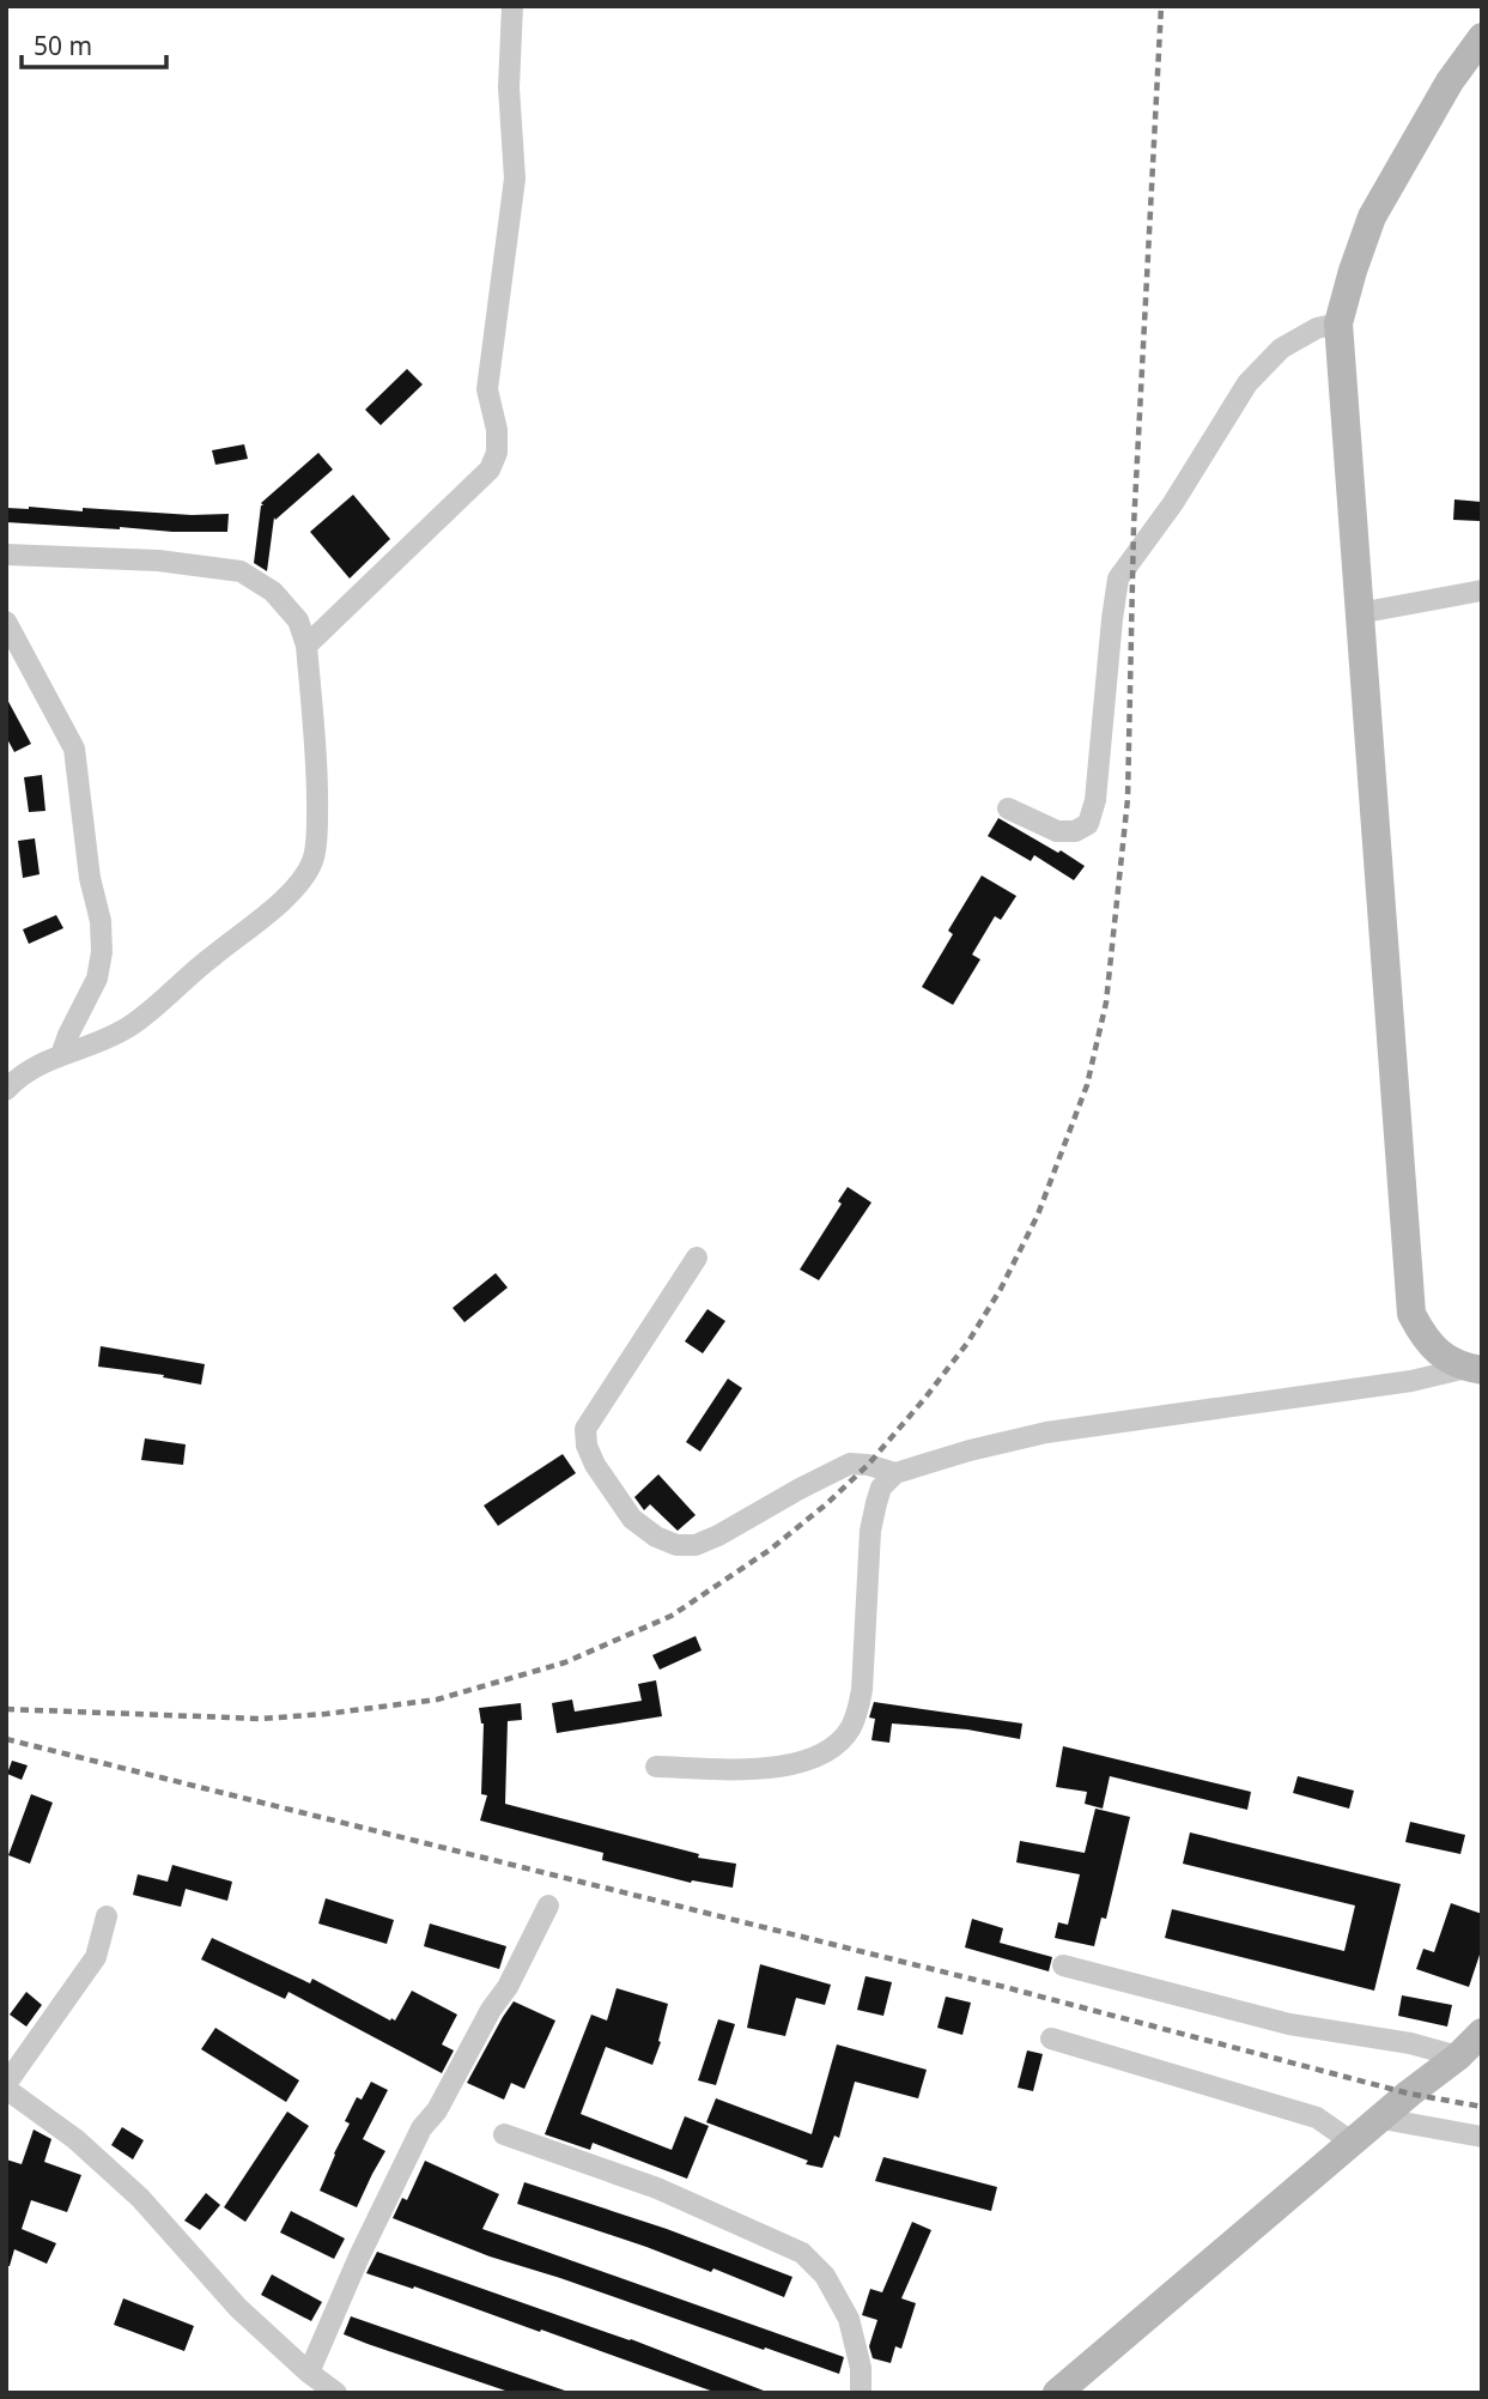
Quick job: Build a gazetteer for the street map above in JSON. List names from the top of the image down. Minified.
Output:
{"scale_bar":"50 m"}
